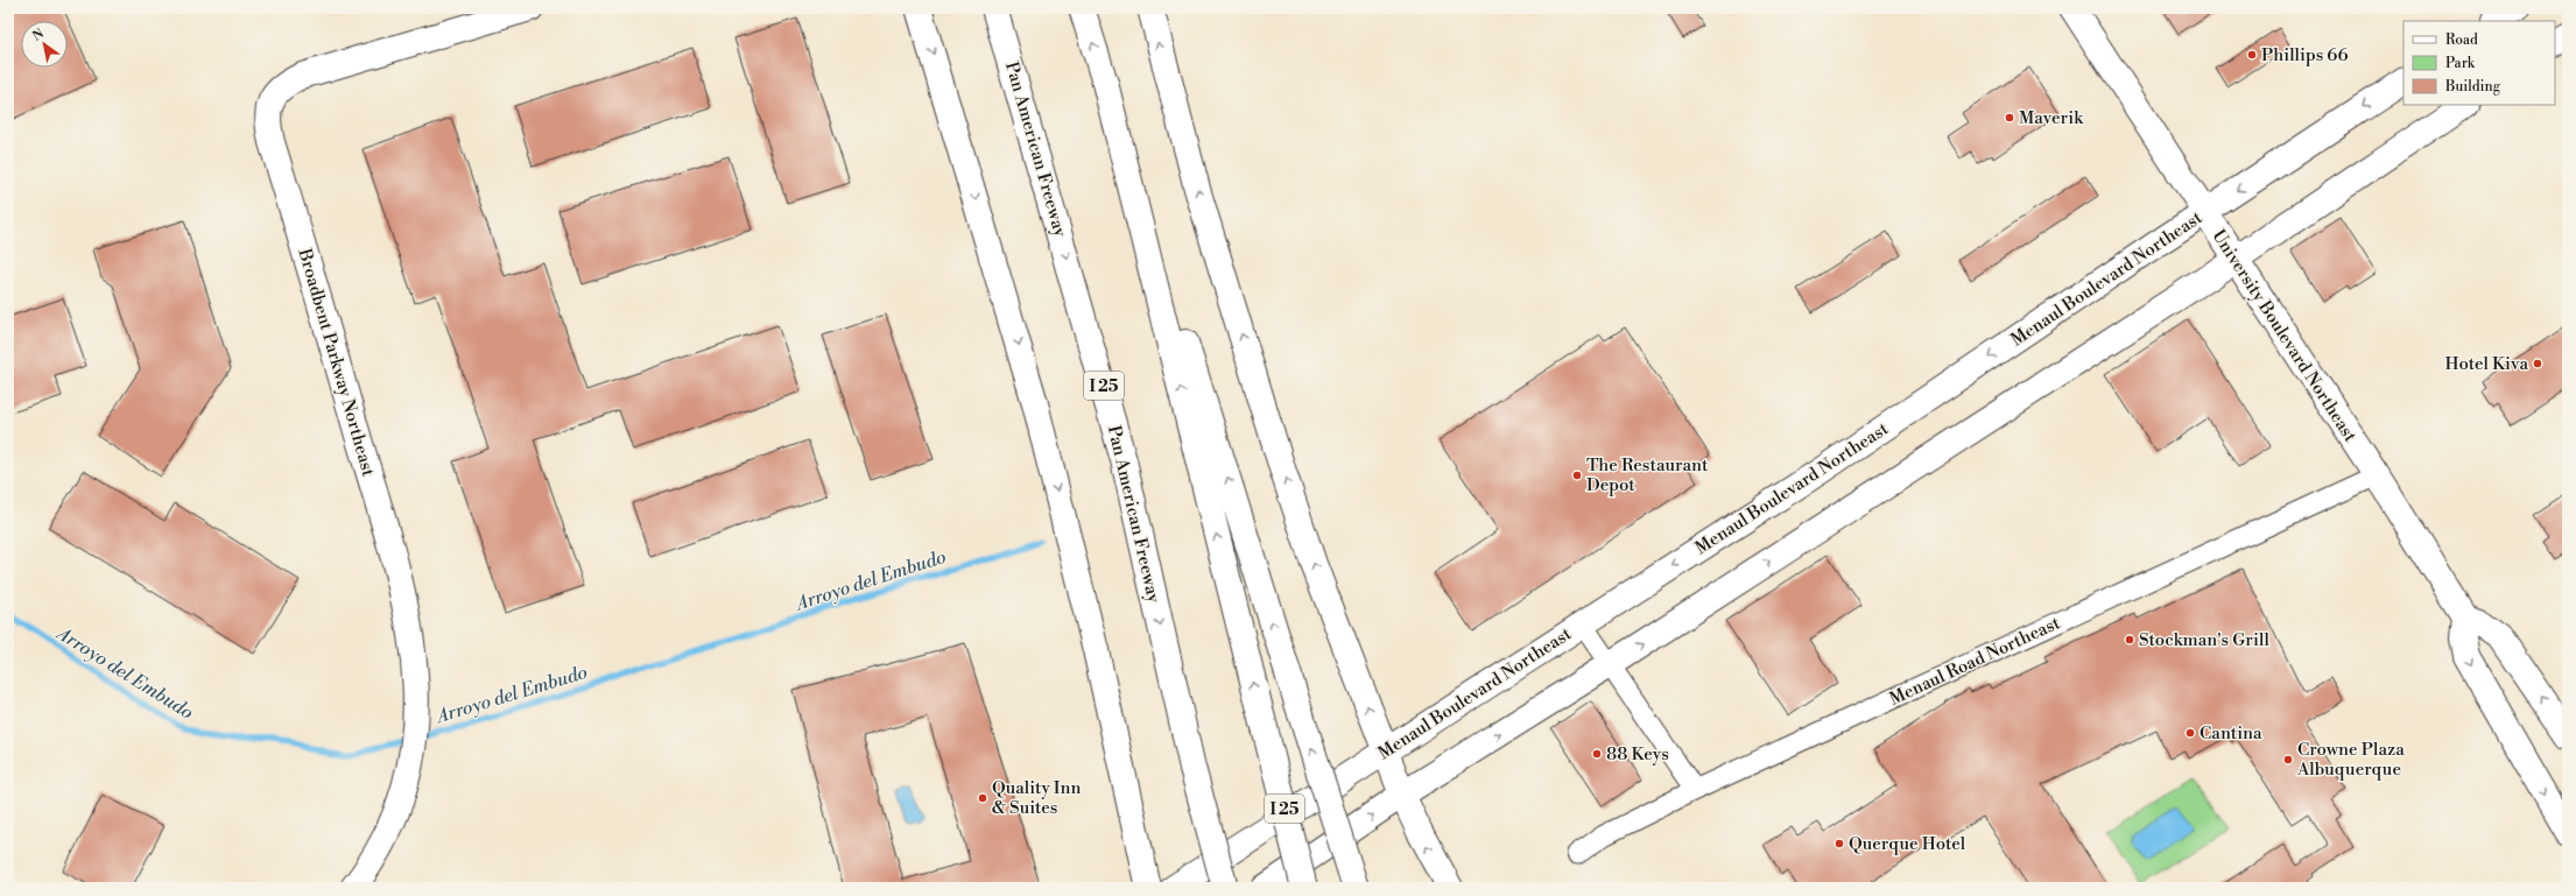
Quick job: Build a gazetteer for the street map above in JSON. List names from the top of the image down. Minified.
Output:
{"streets":{"main road":["Pan American Freeway","Menaul Boulevard Northeast","University Boulevard Northeast","Broadbent Parkway Northeast","I 25"],"street":["Menaul Road Northeast"]},"crossings":[["Menaul Boulevard Northeast","University Boulevard Northeast"],["University Boulevard Northeast","Menaul Road Northeast"]],"water":["Arroyo del Embudo"],"places":["Phillips 66","Maverik","Hotel Kiva","The Restaurant Depot","Stockman's Grill","Cantina","88 Keys","Crowne Plaza Albuquerque","Quality Inn & Suites","Querque Hotel"],"legend":["Road","Park","Building"],"north":"top left"}
